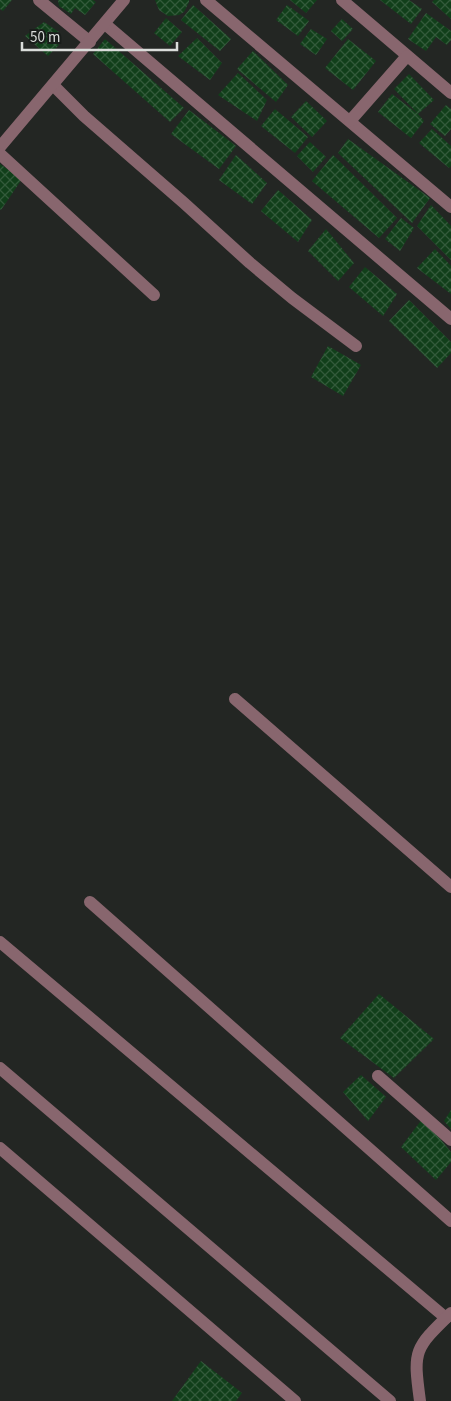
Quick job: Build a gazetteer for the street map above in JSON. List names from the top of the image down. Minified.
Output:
{"scale_bar":"50 m"}
